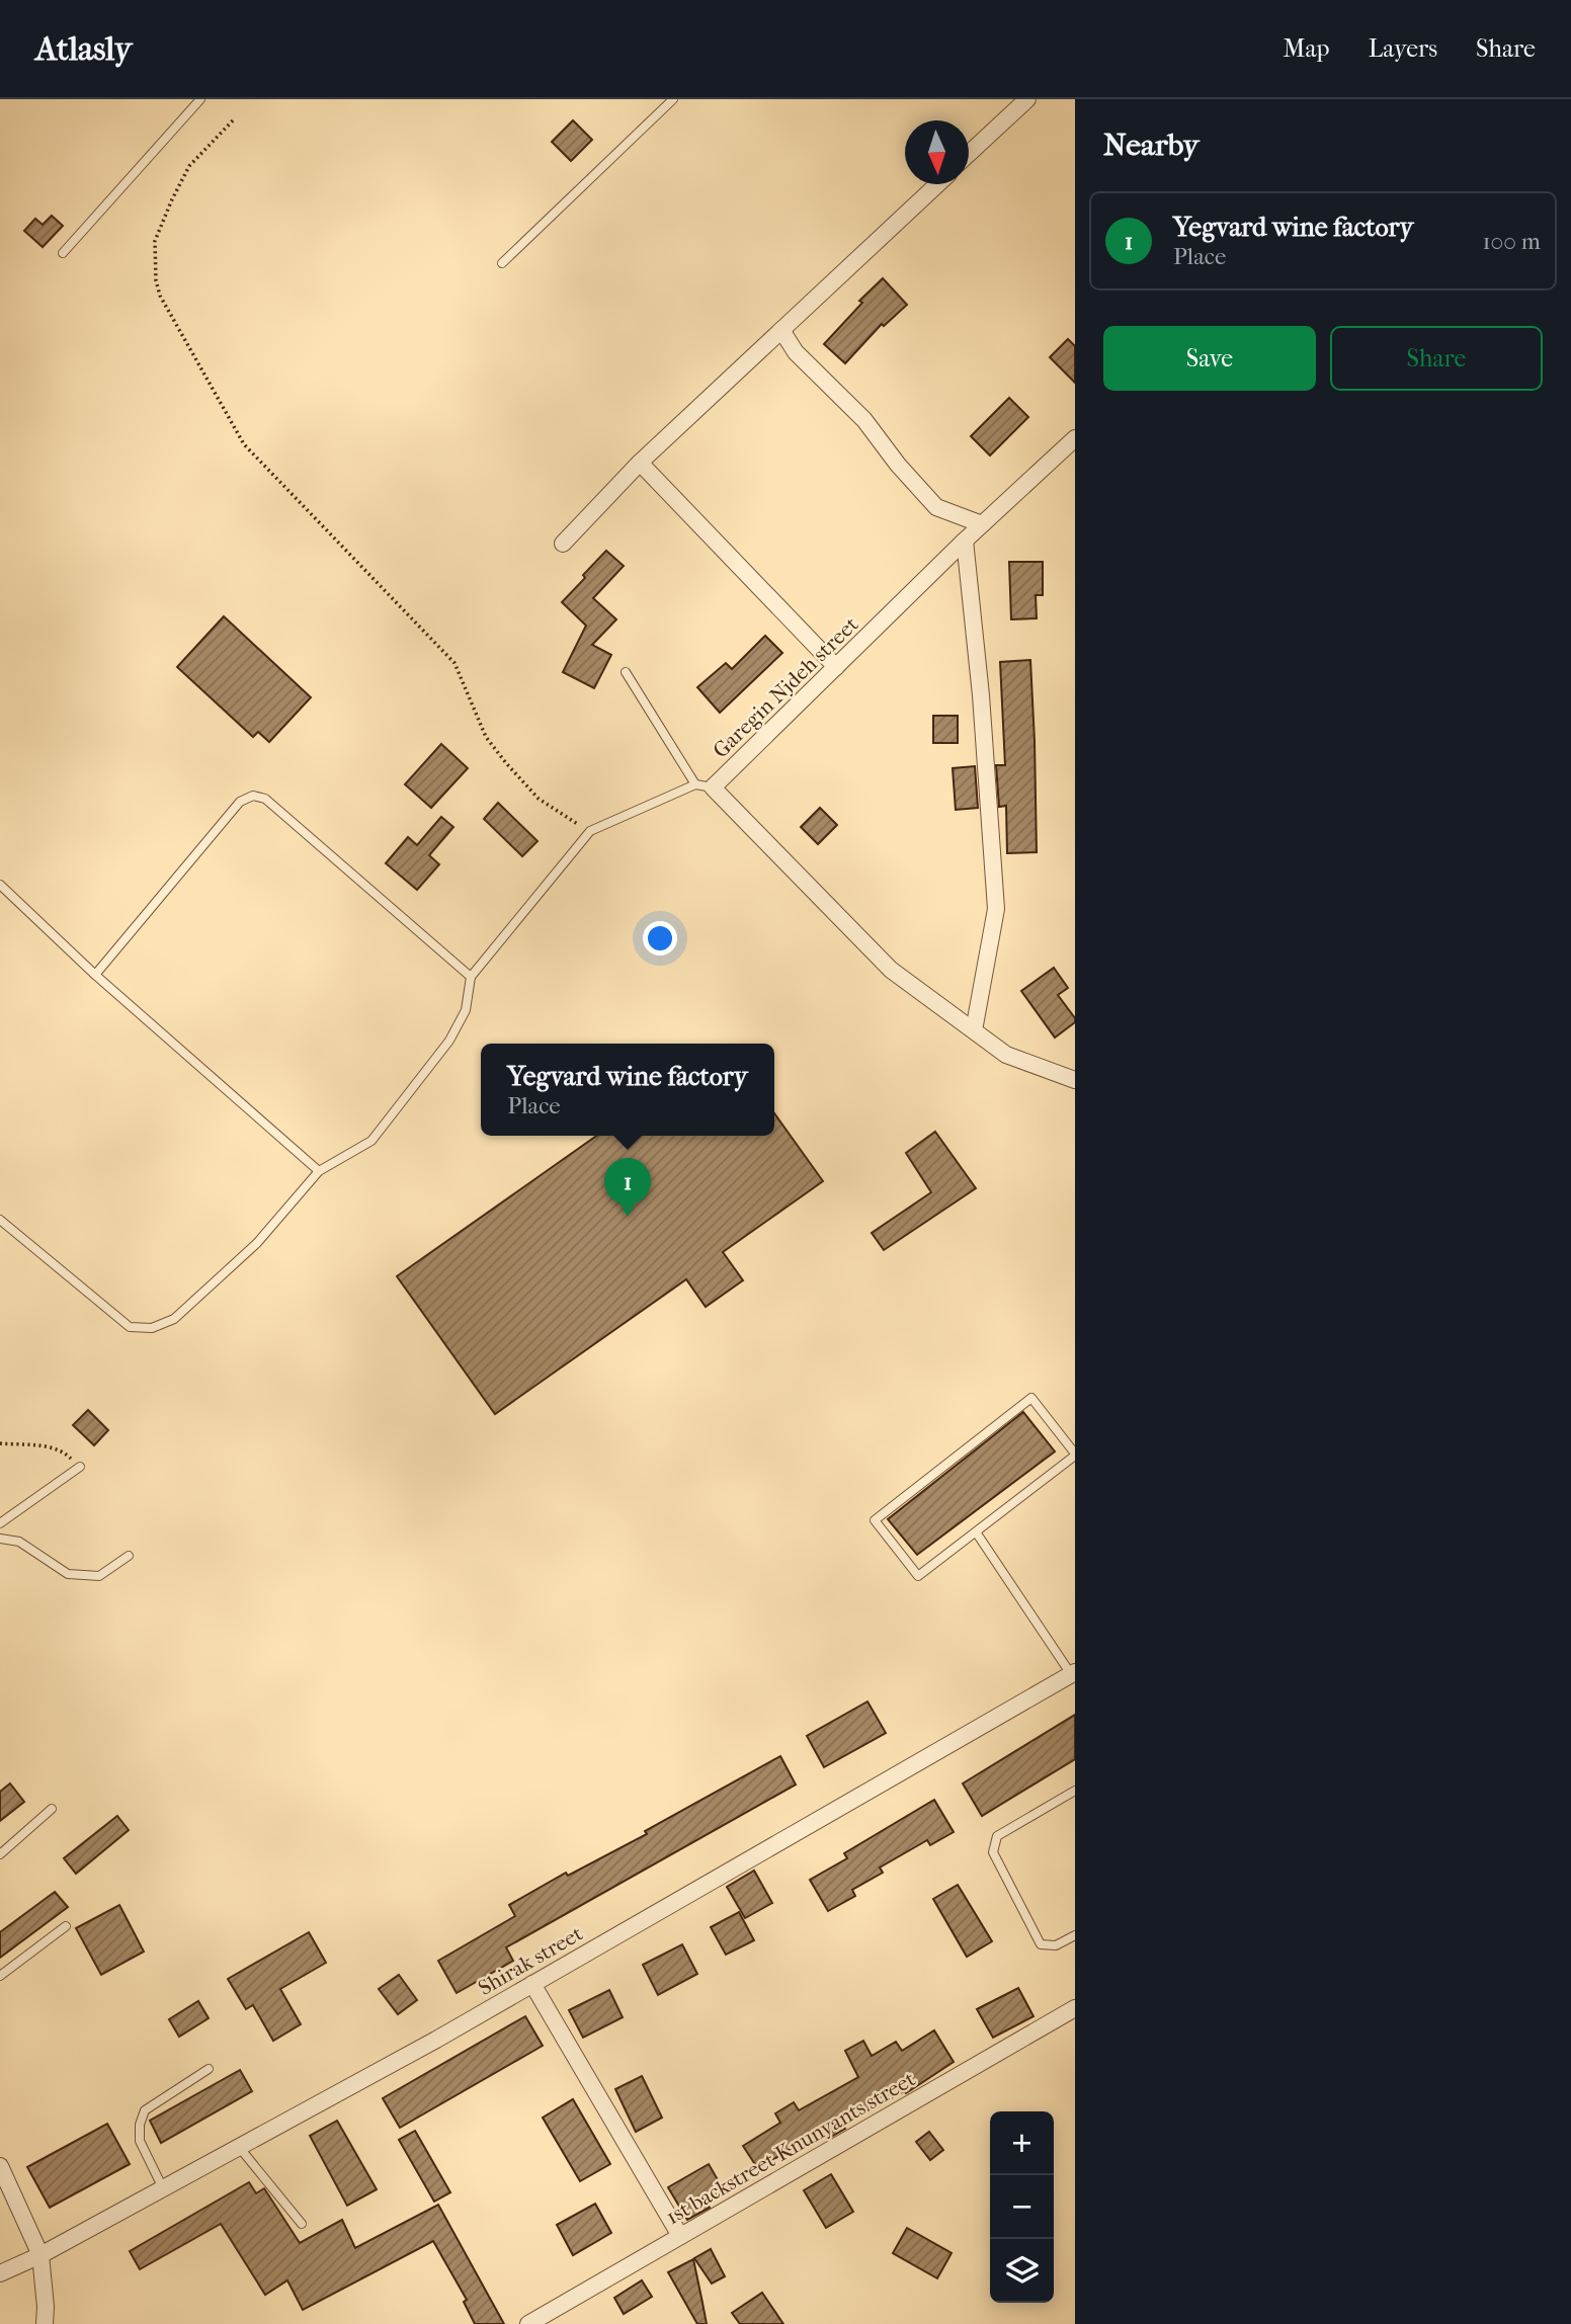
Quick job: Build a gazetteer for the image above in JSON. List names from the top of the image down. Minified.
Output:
{"streets":{"street":["Garegin Njdeh street","Shirak street","1st backstreet Knunyants street"]},"north":"bottom","page":{"header":"Atlasly","nav":["Map","Layers","Share"],"heading":"Nearby","list":[{"mark":"1","name":"Yegvard wine factory","note":"Place","value":"100 m"}],"buttons":["Save","Share"],"popup":["Yegvard wine factory","Place"],"pins":"1","map_buttons":["+","−"]}}
